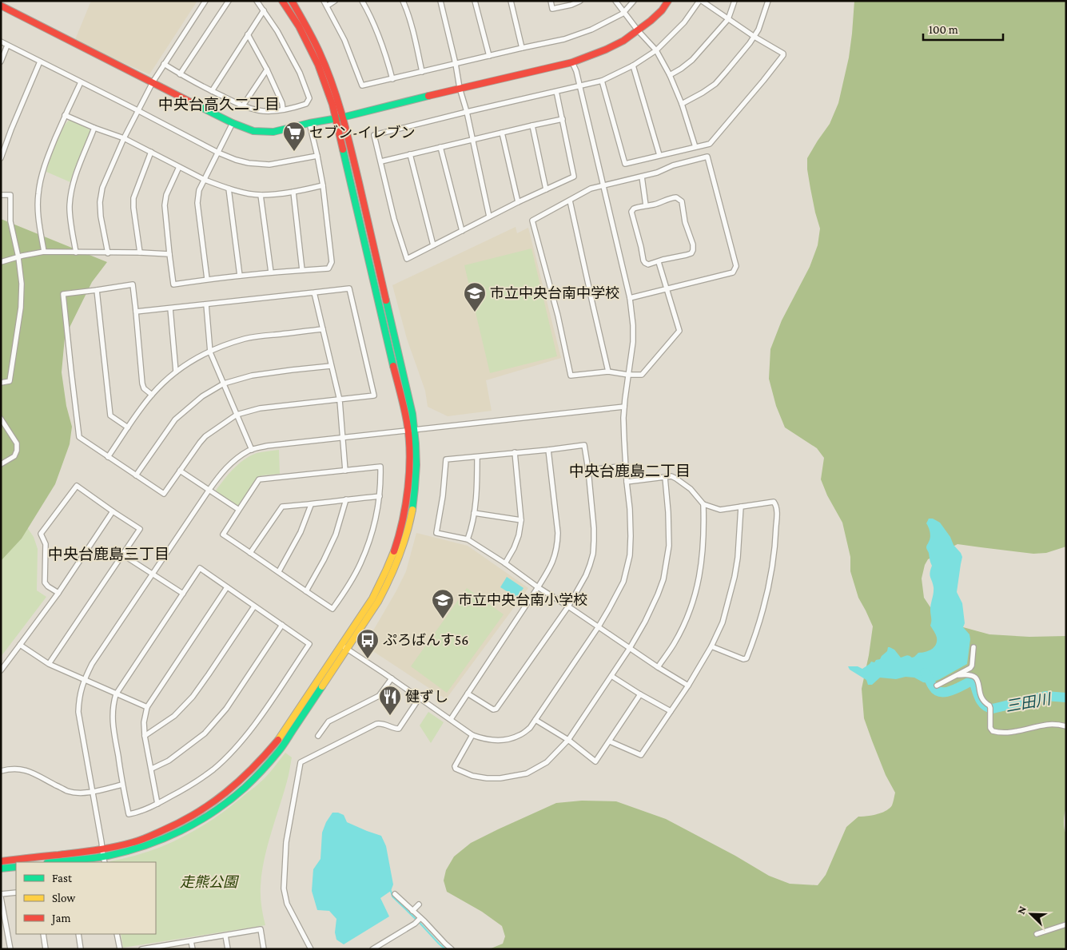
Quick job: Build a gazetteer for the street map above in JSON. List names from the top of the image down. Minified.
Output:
{"districts":["中央台高久二丁目","中央台鹿島二丁目","中央台鹿島三丁目"],"water":["三田川"],"parks":["走熊公園"],"places":{"supermarket":["セブン-イレブン"],"school or university":["市立中央台南中学校","市立中央台南小学校"],"bus stop":["ぷろばんす56"],"restaurant":["健ずし"]},"legend":["Fast","Slow","Jam"],"scale_bar":"100 m","north":"top left"}
